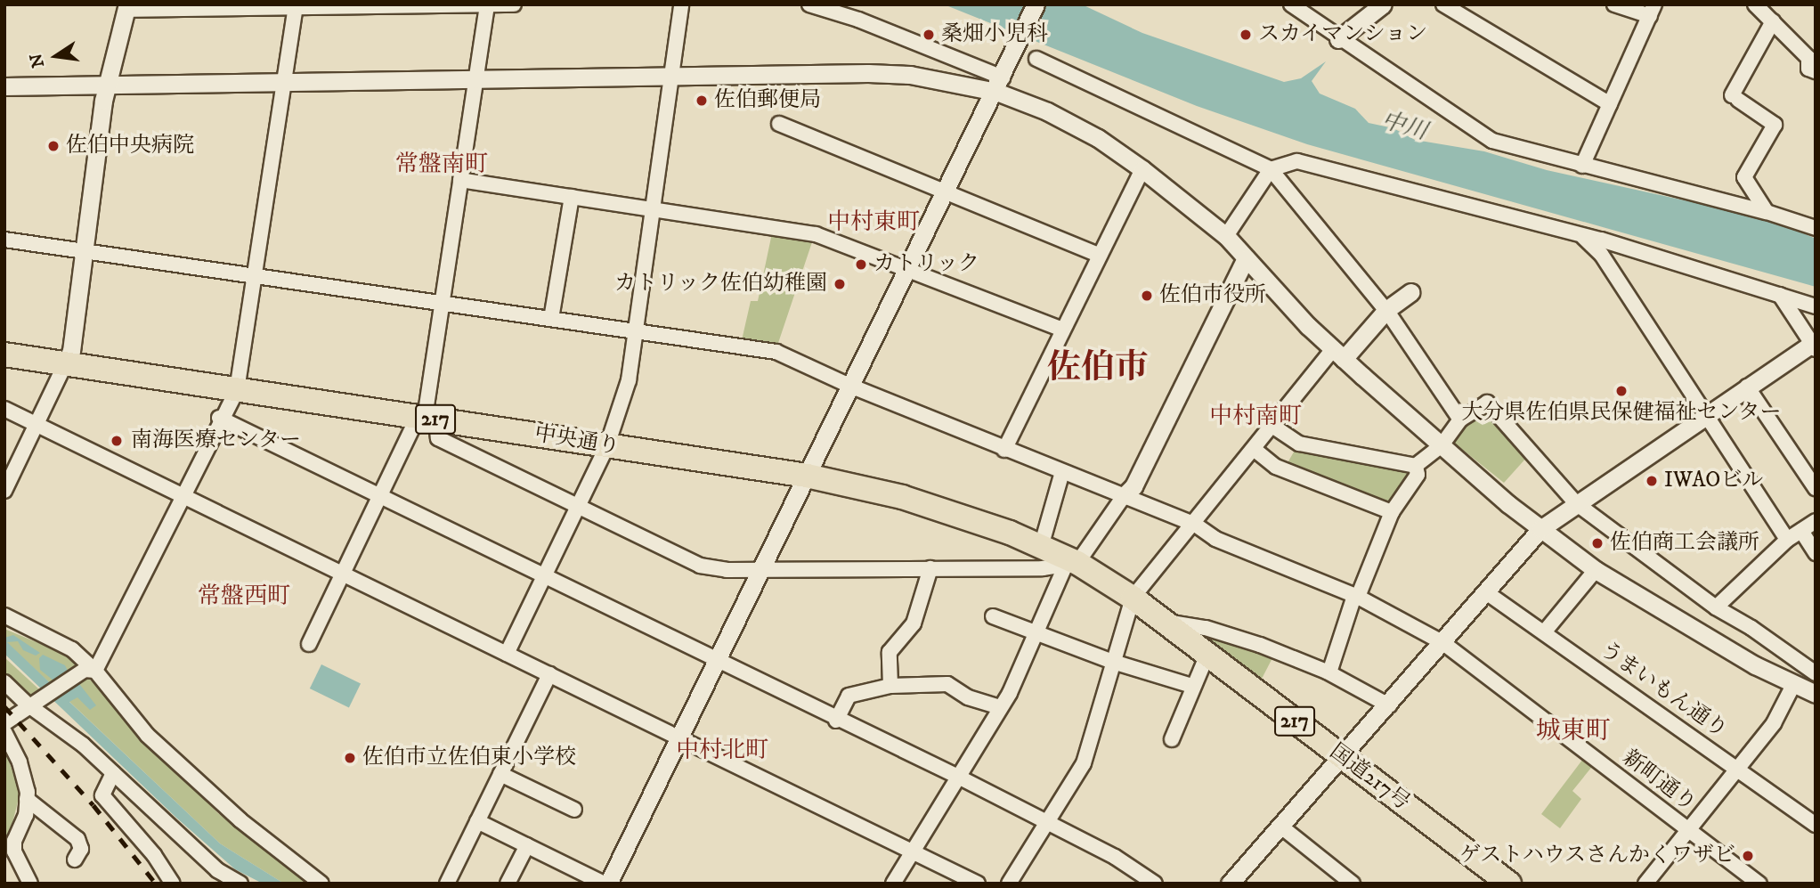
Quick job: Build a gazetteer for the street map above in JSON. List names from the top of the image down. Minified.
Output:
{"streets":{"highway":["217","中央通り","国道217号"],"street":["うまいもん通り","新町通り"]},"crossings":[["217","中央通り"],["中央通り","国道217号"]],"districts":["常盤南町","中村東町","佐伯市","中村南町","常盤西町","城東町","中村北町"],"water":["中川"],"places":["桑畑小児科","スカイマンション","佐伯郵便局","佐伯中央病院","カトリック","カトリック佐伯幼稚園","佐伯市役所","大分県佐伯県民保健福祉センター","南海医療センター","IWAOビル","佐伯商工会議所","佐伯市立佐伯東小学校","ゲストハウスさんかくワザビ"],"north":"left"}
